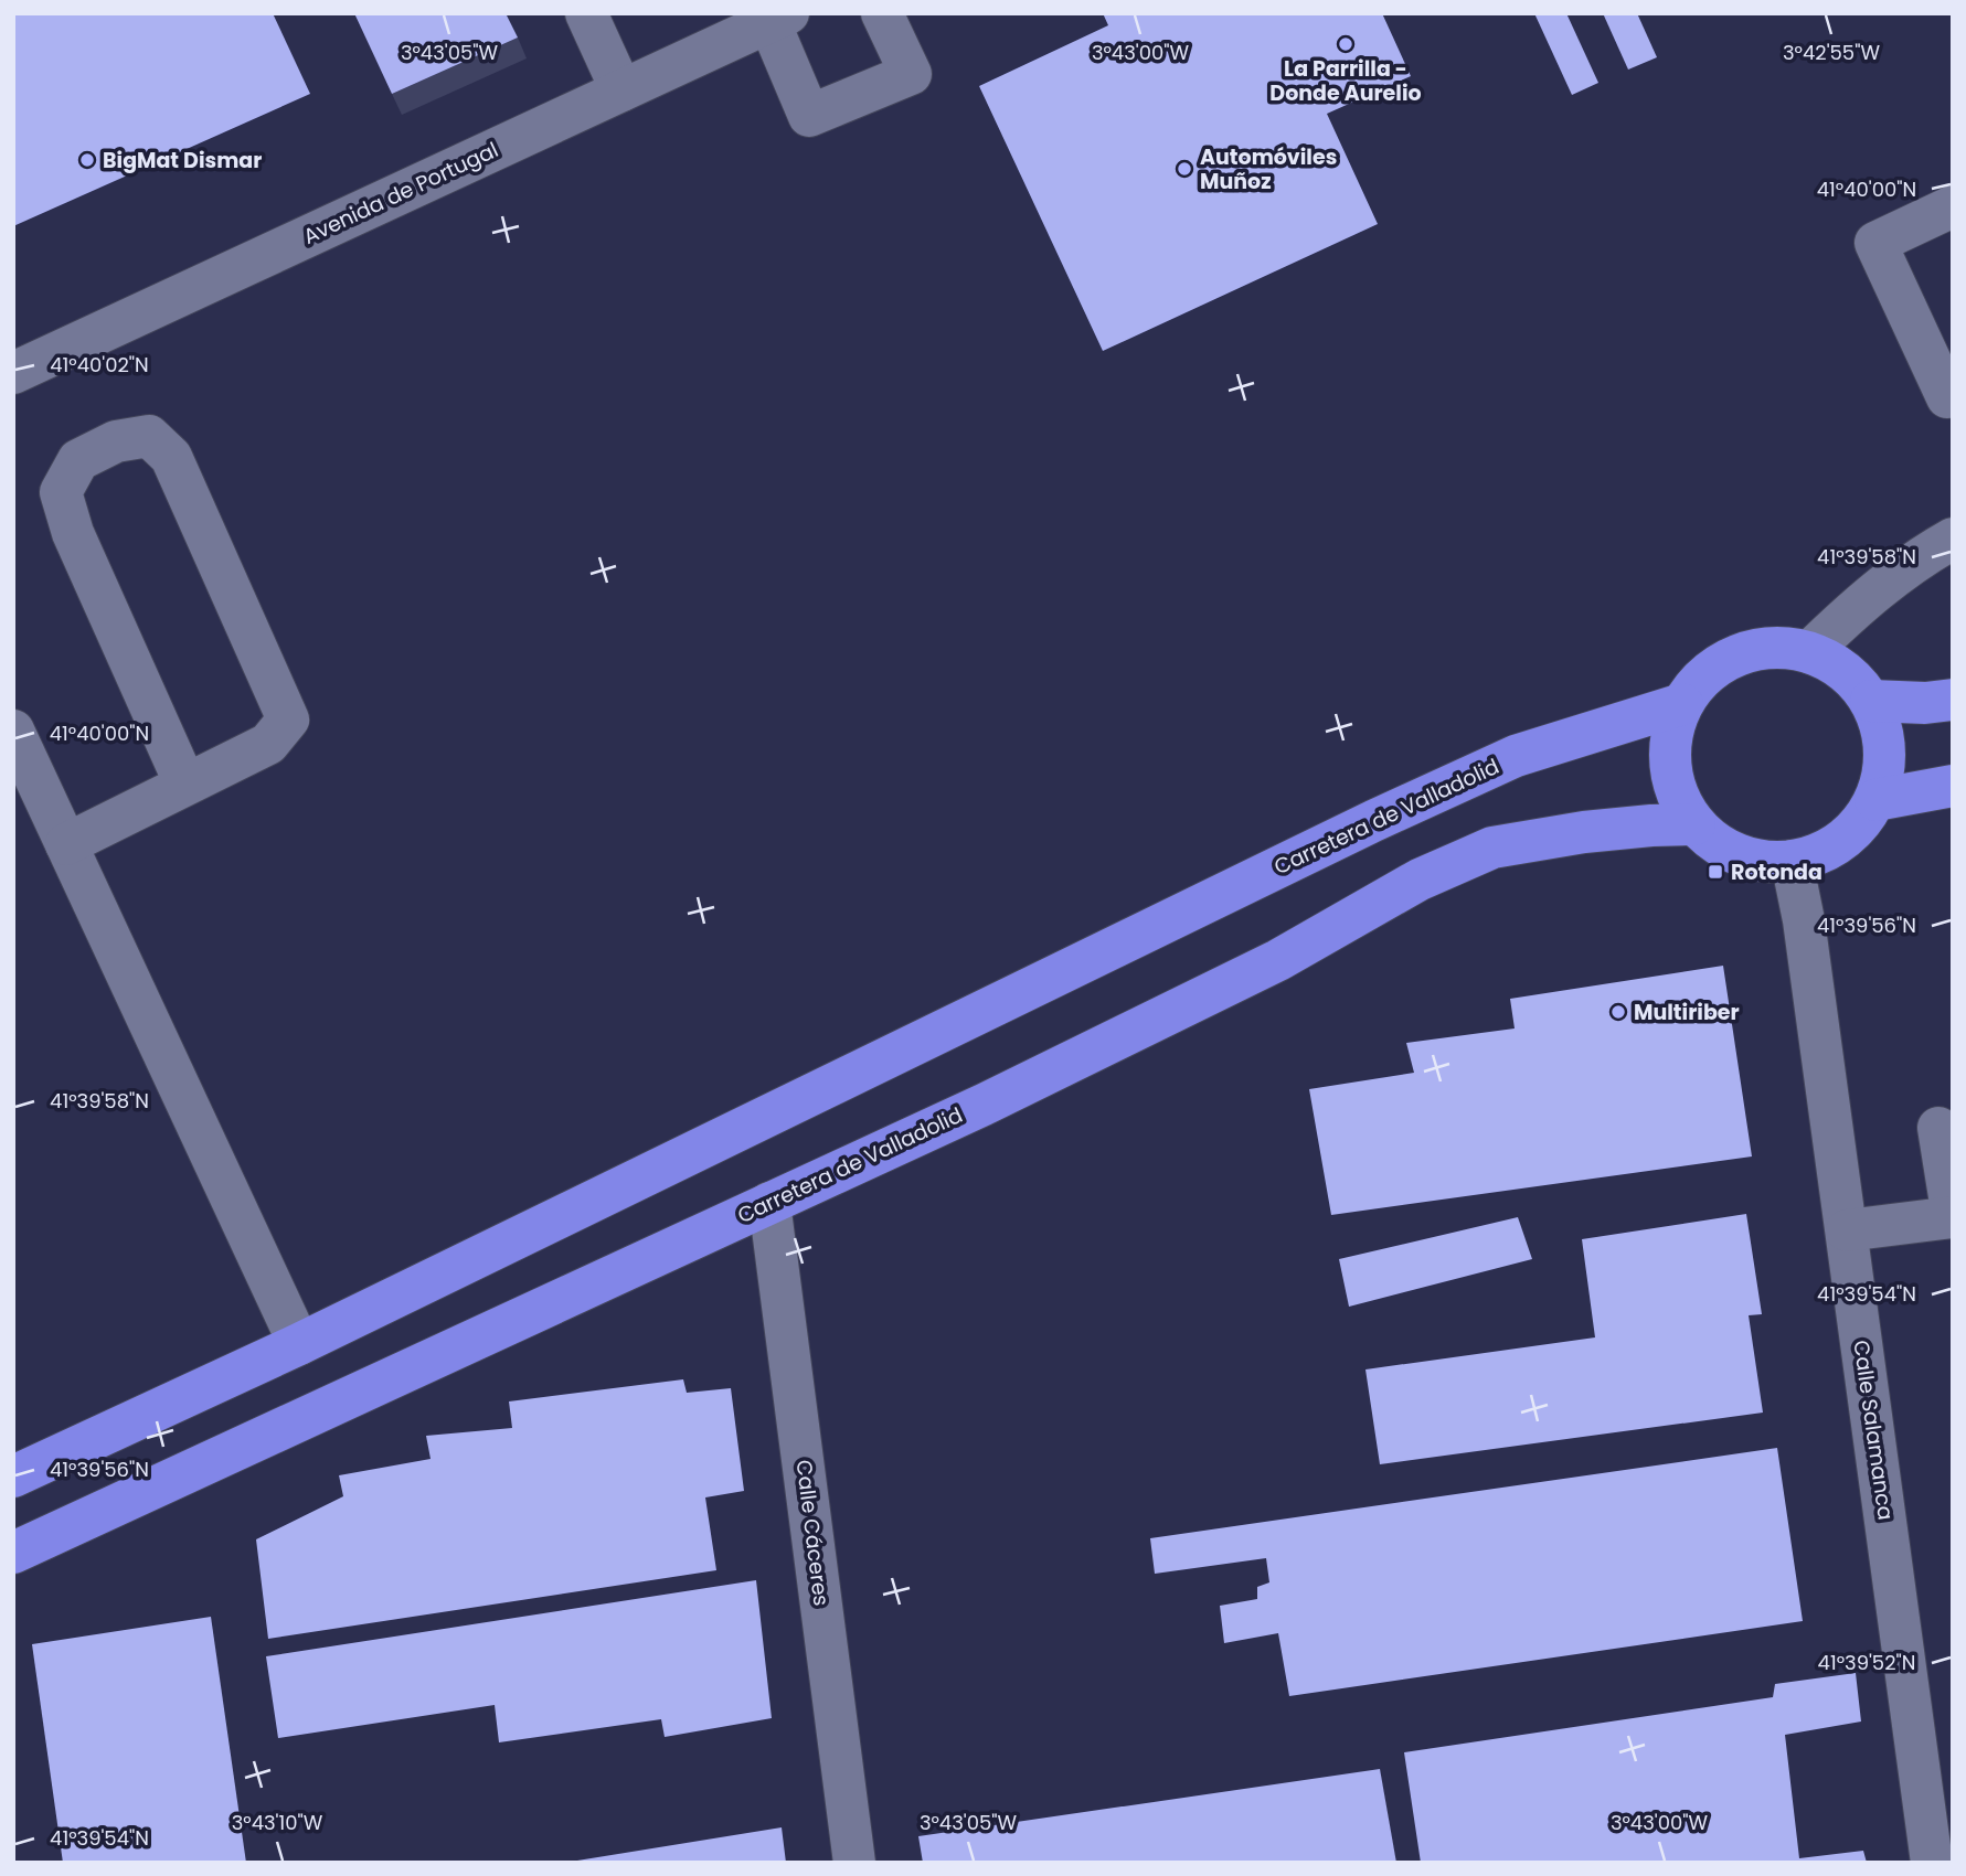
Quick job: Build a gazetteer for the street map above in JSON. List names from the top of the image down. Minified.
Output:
{"streets":{"highway":["Carretera de Valladolid"],"street":["Avenida de Portugal","Calle Salamanca","Calle Cáceres"]},"crossings":[["Carretera de Valladolid","Calle Salamanca"],["Carretera de Valladolid","Calle Cáceres"]],"places":{"other":["La Parrilla - Donde Aurelio","BigMat Dismar","Automóviles Muñoz","Multiriber"],"transit":["Rotonda"]},"coordinates":["3°43'05\"W","3°43'00\"W","3°42'55\"W","41°40'00\"N","41°40'02\"N","41°39'58\"N","41°39'56\"N","41°39'54\"N","41°39'52\"N","3°43'10\"W"]}
